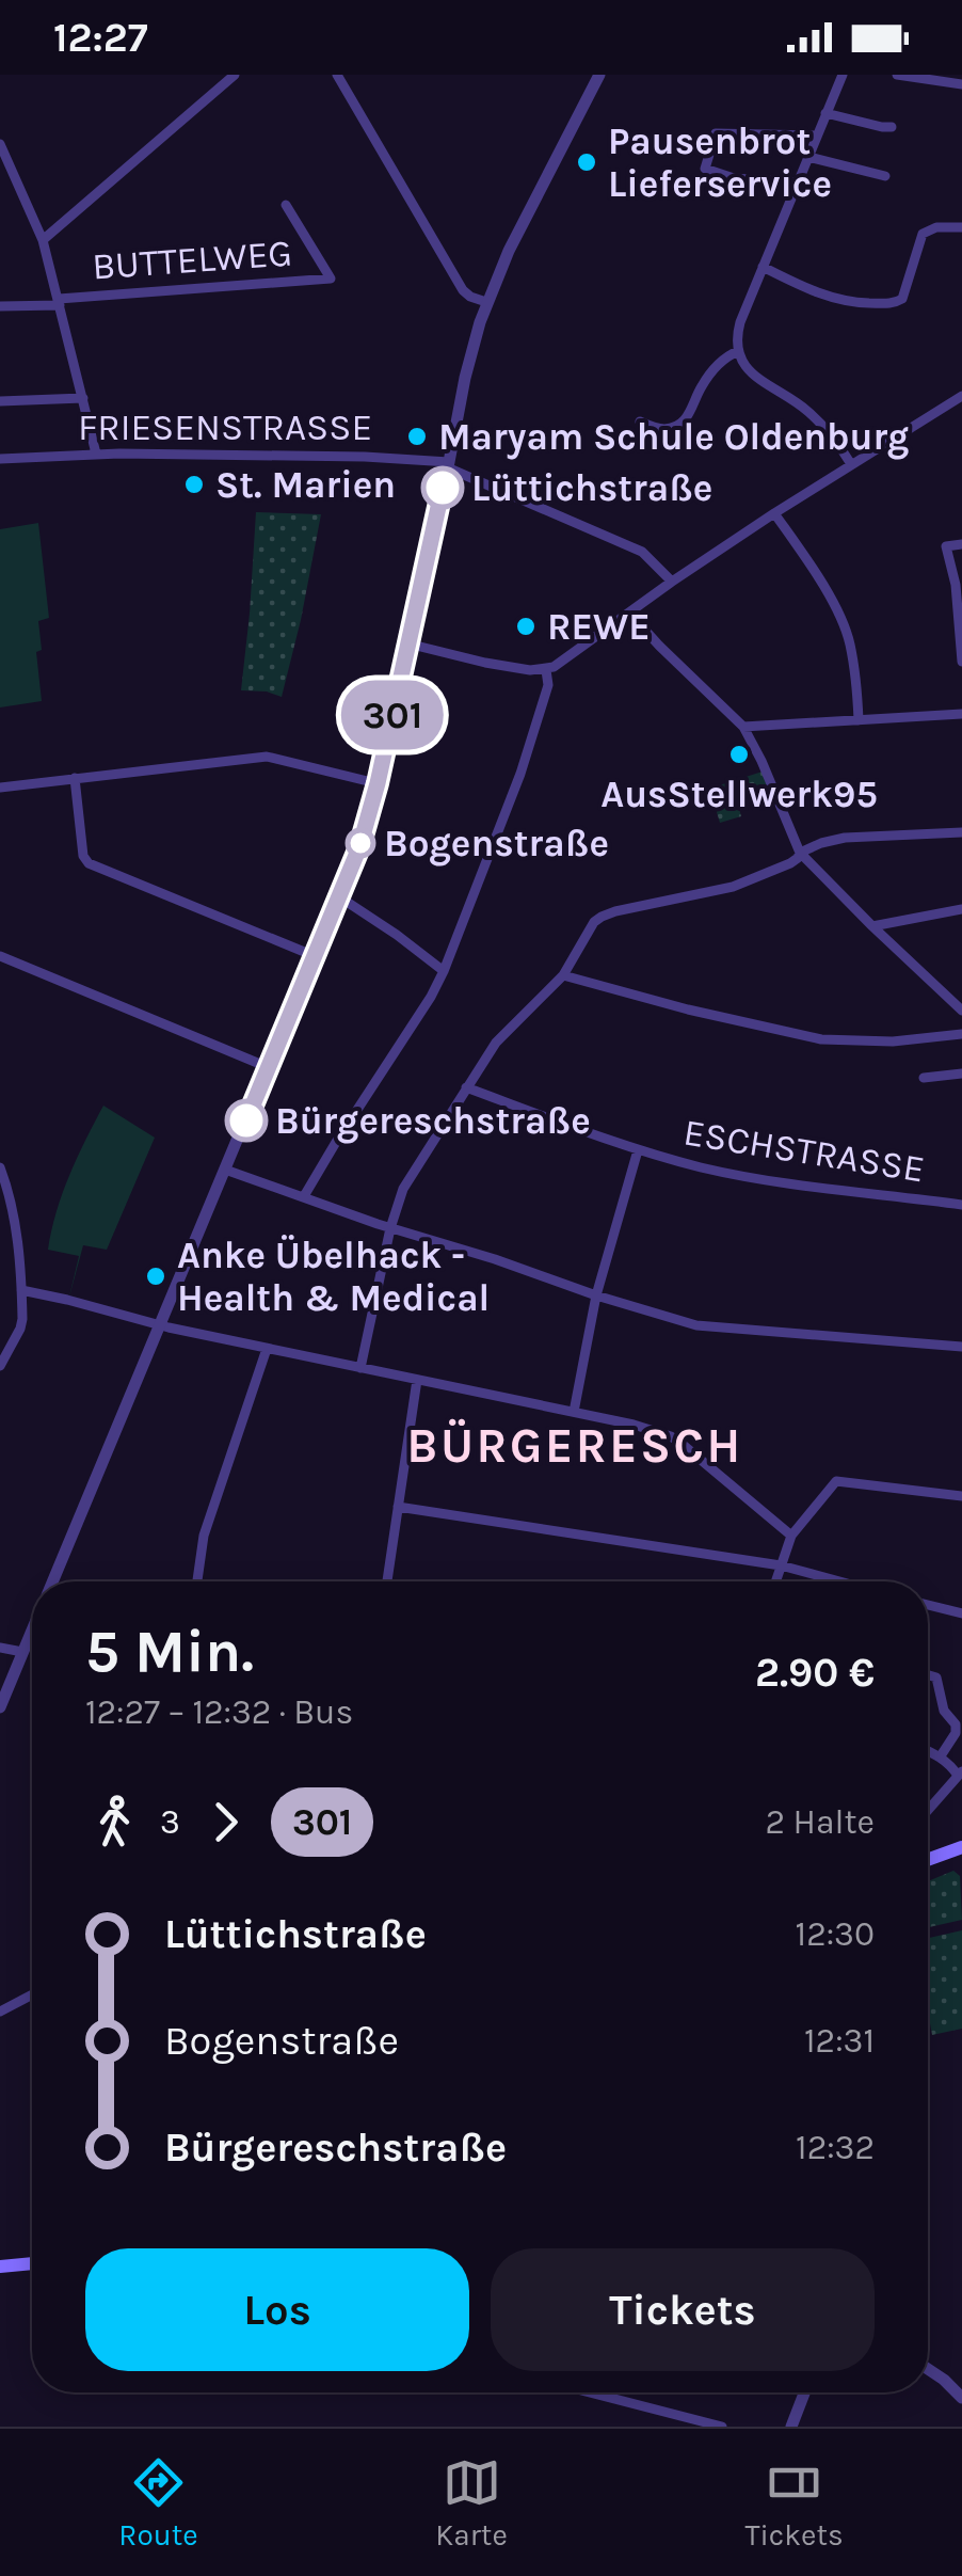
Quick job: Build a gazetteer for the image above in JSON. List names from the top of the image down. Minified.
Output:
{"streets":{"street":["BUTTELWEG","FRIESENSTRASSE","ESCHSTRASSE"]},"districts":["BÜRGERESCH"],"places":["Pausenbrot Lieferservice","Maryam Schule Oldenburg","St. Marien","Lüttichstraße","REWE","AusStellwerk95","Bogenstraße","Bürgereschstraße","Anke Übelhack - Health & Medical"],"lines":["bus line 301"],"page":{"status":"12:27","on_map":"301","heading":["5 Min.","12:27 – 12:32 · Bus","2.90 €"],"legs":["3","301","2 Halte"],"list":[{"name":"Lüttichstraße","value":"12:30"},{"name":"Bogenstraße","value":"12:31"},{"name":"Bürgereschstraße","value":"12:32"}],"buttons":["Los","Tickets"],"tabs":["Route","Karte","Tickets"]}}
